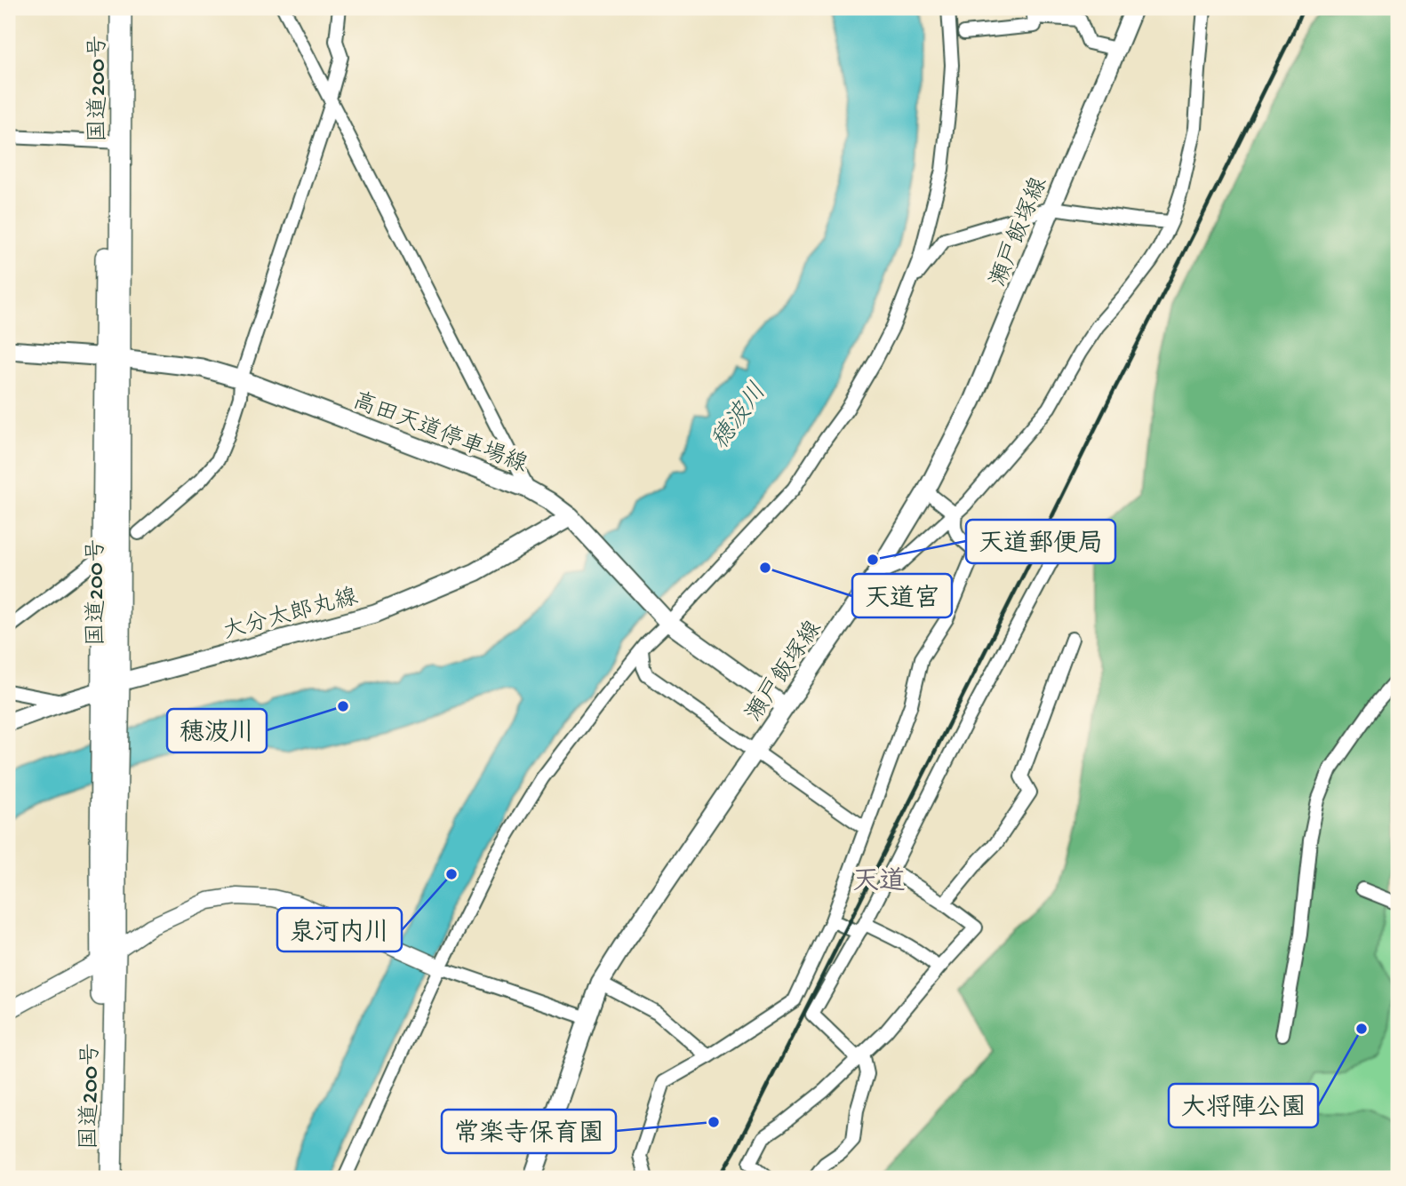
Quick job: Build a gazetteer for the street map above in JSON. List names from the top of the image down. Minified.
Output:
{"streets":{"highway":["国道200号"],"main road":["瀬戸飯塚線","高田天道停車場線","大分太郎丸線"]},"crossings":[["国道200号","高田天道停車場線"],["国道200号","大分太郎丸線"],["瀬戸飯塚線","高田天道停車場線"],["高田天道停車場線","大分太郎丸線"]],"districts":["天道"],"water":["穂波川"],"places":["天道郵便局","天道宮","穂波川","泉河内川","大将陣公園","常楽寺保育園"]}
